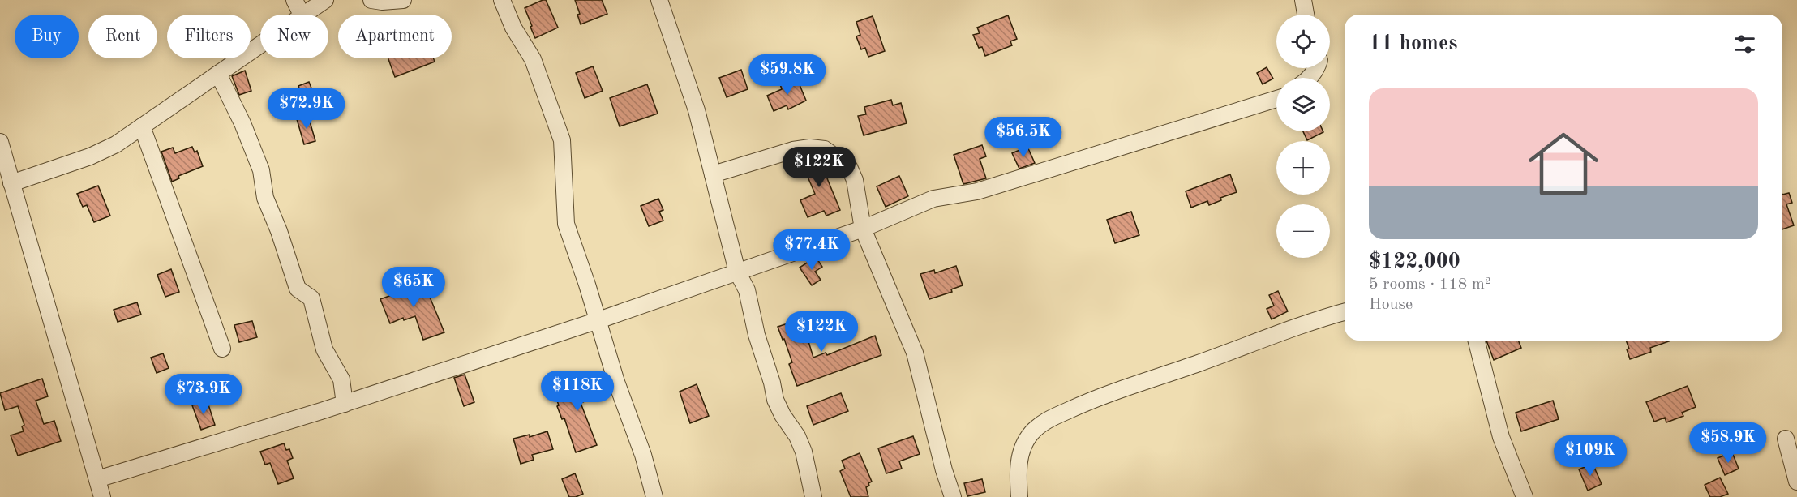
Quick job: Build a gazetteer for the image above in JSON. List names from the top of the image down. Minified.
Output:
{"page":{"map_buttons":["+","−"],"chip":["Buy","Rent","Filters","New","Apartment"],"heading":"11 homes","price":["$59.8K","$72.9K","$56.5K","$122K","$77.4K","$65K","$122K","$118K","$73.9K","$58.9K","$109K"],"list":[{"name":"$122,000","note":"5 rooms · 118 m² · House"}]}}
